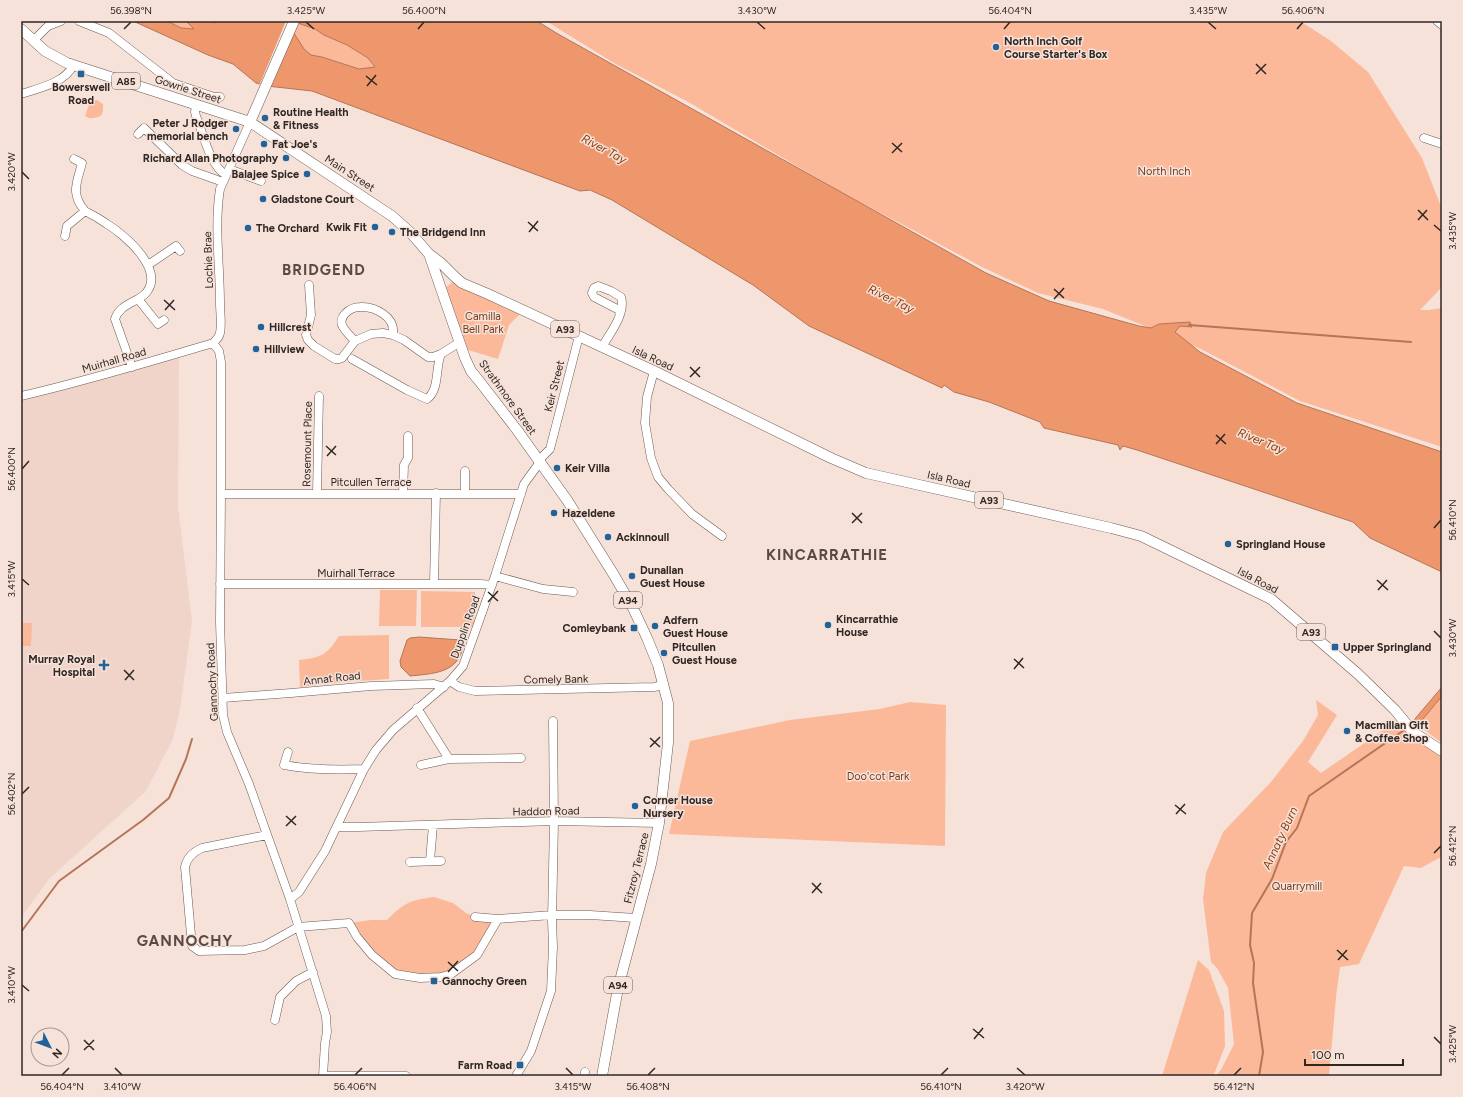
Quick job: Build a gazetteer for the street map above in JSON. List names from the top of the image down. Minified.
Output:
{"streets":{"main road":["A85","Gowrie Street","Main Street","A93","Isla Road","Strathmore Street","A94","Fitzroy Terrace"],"street":["Lochie Brae","Muirhall Road","Keir Street","Rosemount Place","Pitcullen Terrace","Muirhall Terrace","Dupplin Road","Annat Road","Comely Bank","Gannochy Road","Haddon Road"]},"crossings":[["A85","Gowrie Street"],["Gowrie Street","Main Street"],["Gowrie Street","Lochie Brae"],["Main Street","Lochie Brae"],["Main Street","Isla Road"],["Main Street","Strathmore Street"],["Lochie Brae","Muirhall Road"],["Lochie Brae","Gannochy Road"],["Isla Road","Keir Street"],["Isla Road","Strathmore Street"],["Muirhall Road","Gannochy Road"],["Keir Street","Strathmore Street"],["Keir Street","A94"],["Keir Street","Dupplin Road"],["Strathmore Street","A94"],["Strathmore Street","Dupplin Road"],["Rosemount Place","Pitcullen Terrace"],["Pitcullen Terrace","Dupplin Road"],["Pitcullen Terrace","Gannochy Road"],["Muirhall Terrace","Dupplin Road"],["Muirhall Terrace","Gannochy Road"],["A94","Dupplin Road"],["A94","Comely Bank"],["A94","Haddon Road"],["A94","Fitzroy Terrace"],["Dupplin Road","Annat Road"],["Dupplin Road","Comely Bank"],["Dupplin Road","Gannochy Road"],["Dupplin Road","Haddon Road"],["Annat Road","Comely Bank"],["Annat Road","Gannochy Road"],["Haddon Road","Fitzroy Terrace"]],"districts":["BRIDGEND","KINCARRATHIE","GANNOCHY"],"water":["River Tay","Annaty Burn"],"parks":["North Inch","Camilla Bell Park","Doo'cot Park","Quarrymill"],"places":{"other":["North Inch Golf Course Starter's Box","Routine Health & Fitness","Peter J Rodger memorial bench","Fat Joe's","Richard Allan Photography","Balajee Spice","Gladstone Court","Kwik Fit","The Orchard","The Bridgend Inn","Hillcrest","Hillview","Keir Villa","Hazeldene","Ackinnoull","Springland House","Dunallan Guest House","Kincarrathie House","Adfern Guest House","Pitcullen Guest House","Macmillan Gift & Coffee Shop","Corner House Nursery"],"transit":["Bowerswell Road","Comleybank","Upper Springland","Gannochy Green","Farm Road"],"health":["Murray Royal Hospital"]},"scale_bar":"100 m","north":"bottom right","coordinates":["56.398°N","3.425°W","56.400°N","3.430°W","56.404°N","3.435°W","56.406°N","3.420°W","56.410°N","3.415°W","56.402°N","56.412°N","3.410°W","56.408°N"]}
